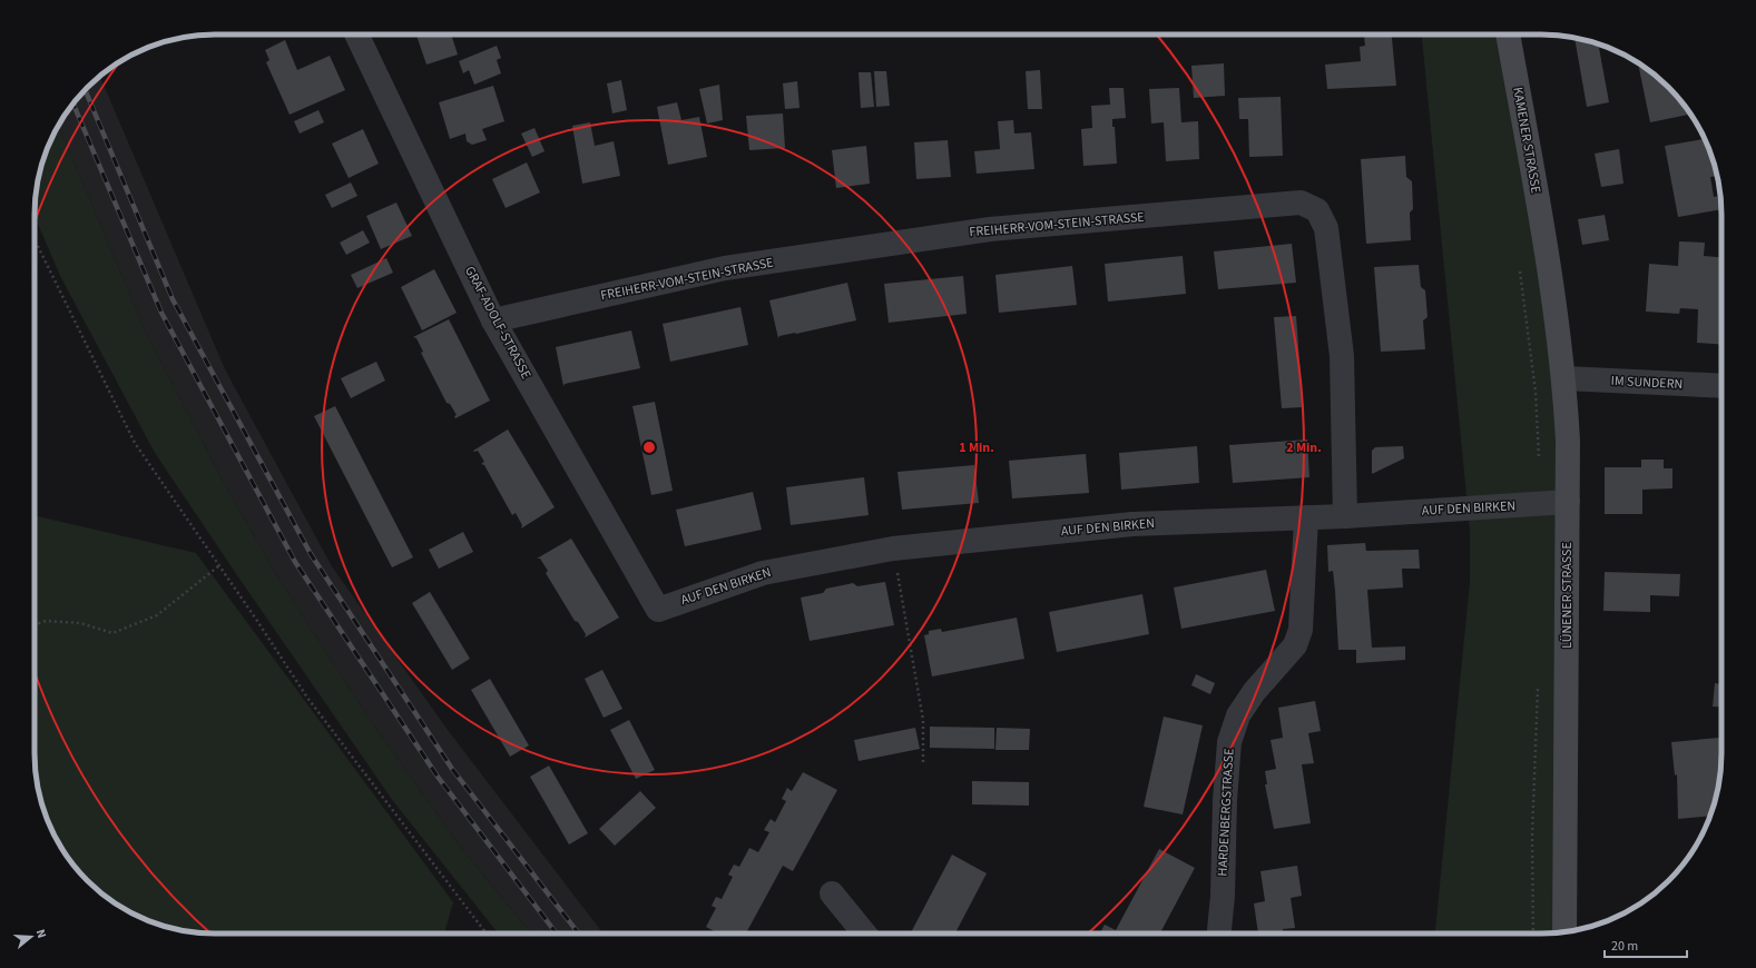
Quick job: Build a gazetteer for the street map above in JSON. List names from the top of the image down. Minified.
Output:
{"streets":{"main road":["KAMENER STRASSE","LÜNENER STRASSE"],"street":["FREIHERR-VOM-STEIN-STRASSE","GRAF-ADOLF-STRASSE","IM SUNDERN","AUF DEN BIRKEN","HARDENBERGSTRASSE"]},"crossings":[["KAMENER STRASSE","LÜNENER STRASSE"],["FREIHERR-VOM-STEIN-STRASSE","GRAF-ADOLF-STRASSE"],["FREIHERR-VOM-STEIN-STRASSE","AUF DEN BIRKEN"],["GRAF-ADOLF-STRASSE","AUF DEN BIRKEN"],["IM SUNDERN","LÜNENER STRASSE"],["AUF DEN BIRKEN","LÜNENER STRASSE"],["AUF DEN BIRKEN","HARDENBERGSTRASSE"]],"scale_bar":"20 m","north":"right","rings":["1 Min.","2 Min."]}
